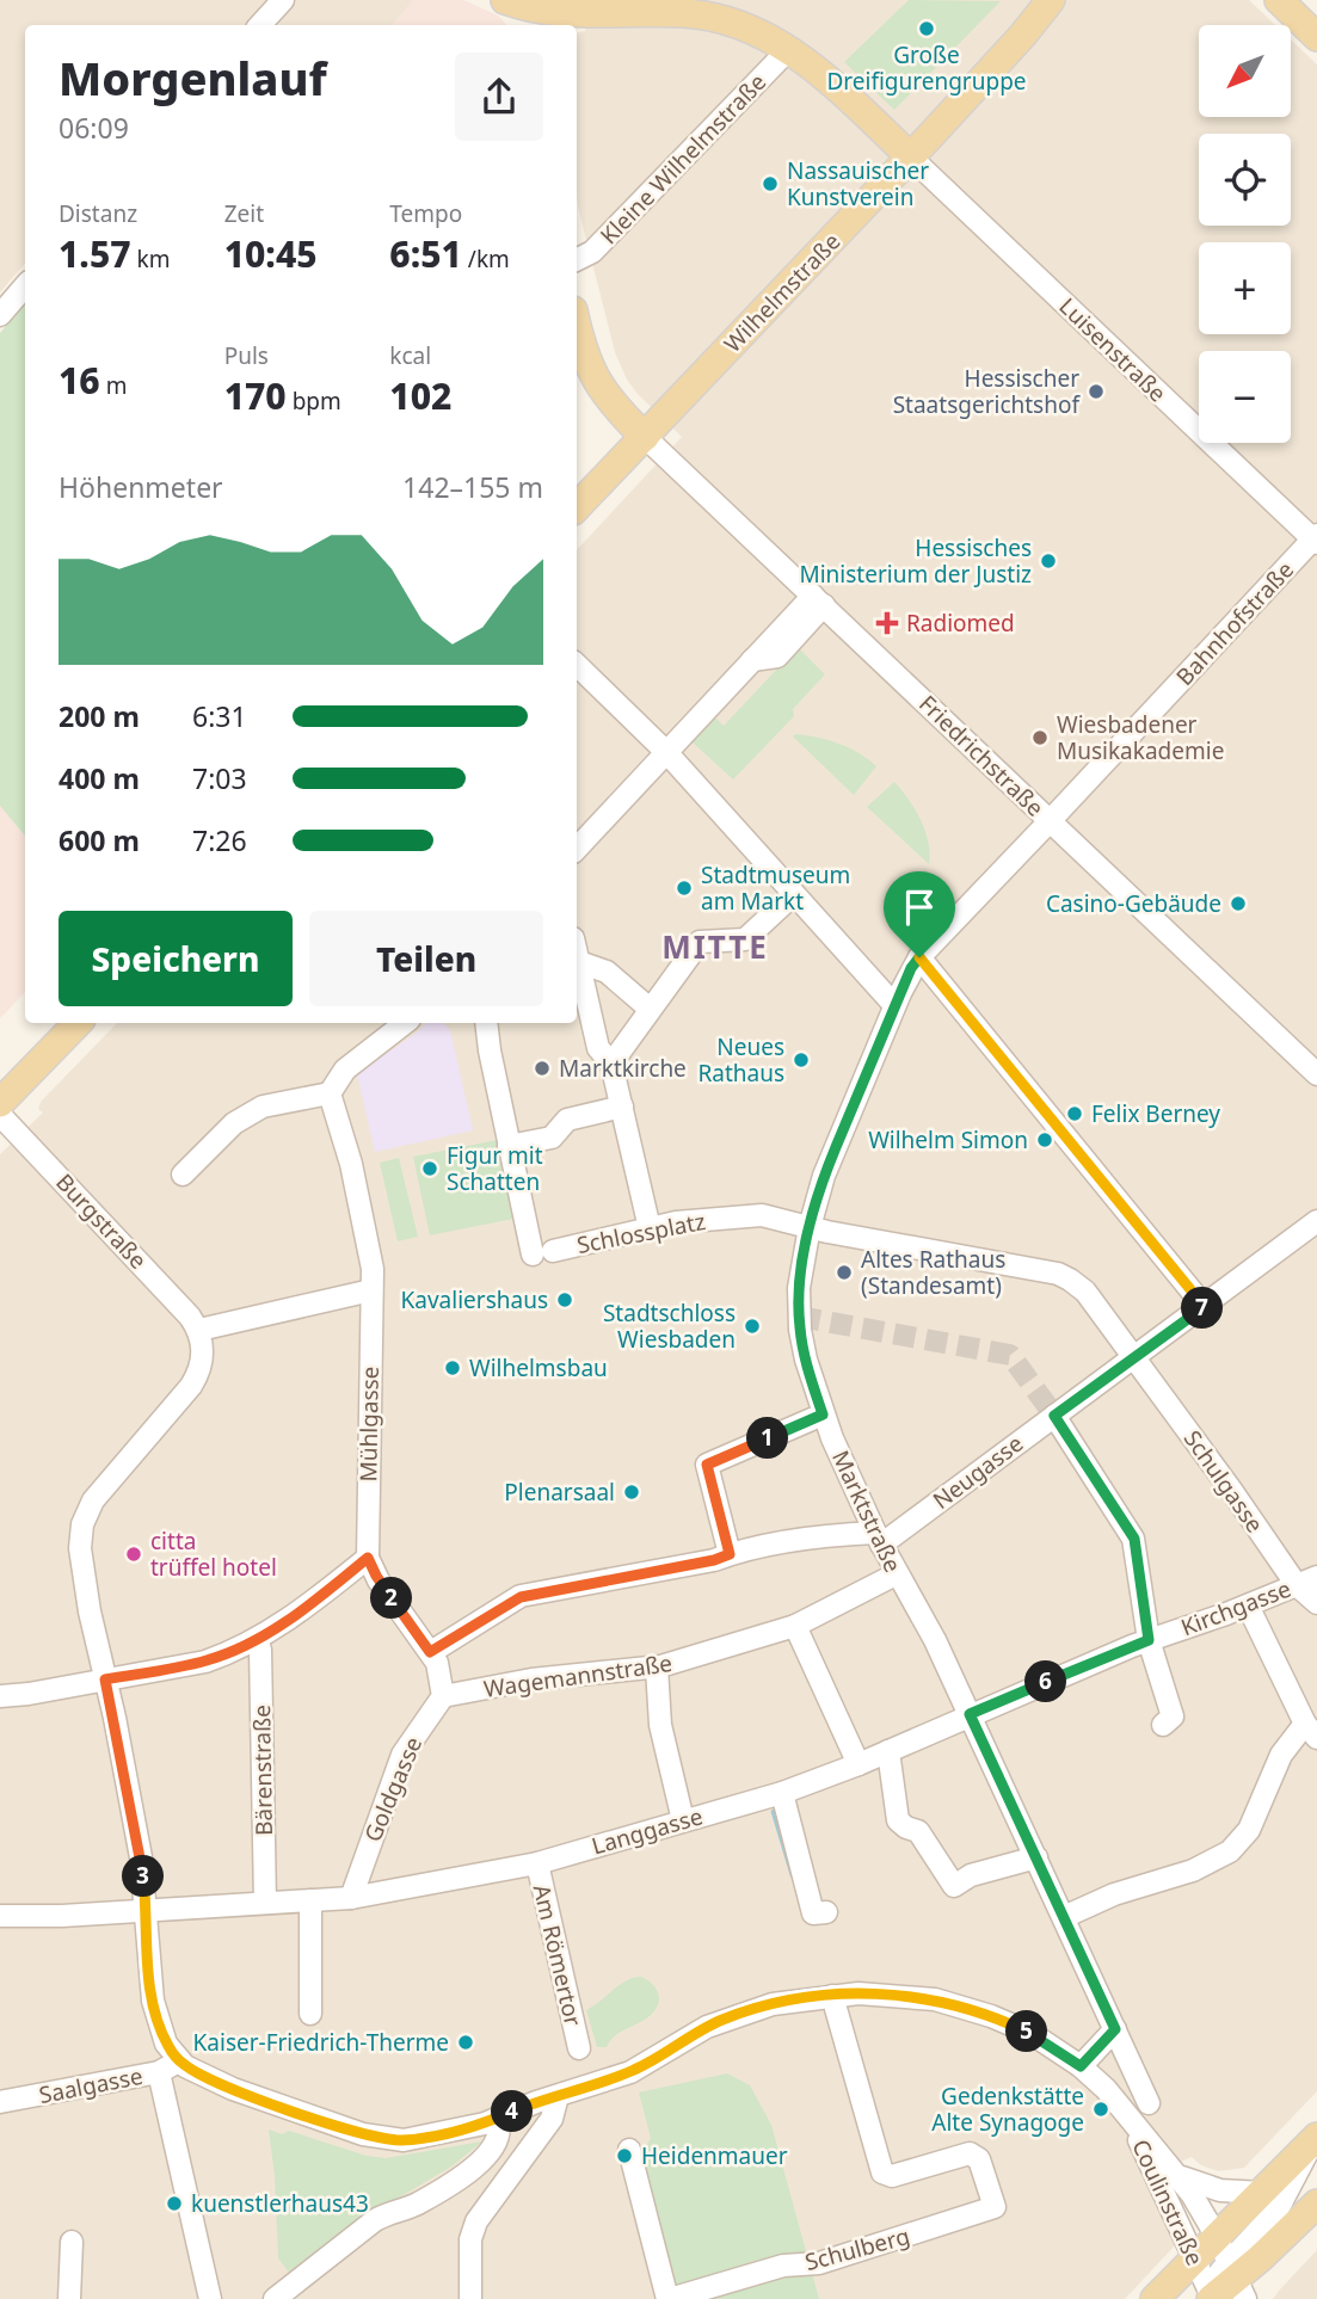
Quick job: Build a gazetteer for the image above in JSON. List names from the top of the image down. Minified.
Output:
{"streets":{"main road":["Wilhelmstraße"],"street":["Kleine Wilhelmstraße","Luisenstraße","Bahnhofstraße","Friedrichstraße","Burgstraße","Schlossplatz","Mühlgasse","Neugasse","Schulgasse","Marktstraße","Kirchgasse","Wagemannstraße","Bärenstraße","Goldgasse","Langgasse","Am Römertor","Saalgasse","Coulinstraße","Schulberg"]},"crossings":[["Wilhelmstraße","Luisenstraße"],["Wilhelmstraße","Friedrichstraße"],["Luisenstraße","Bahnhofstraße"],["Bahnhofstraße","Friedrichstraße"],["Bahnhofstraße","Marktstraße"],["Friedrichstraße","Marktstraße"],["Schlossplatz","Neugasse"],["Schlossplatz","Schulgasse"],["Schlossplatz","Marktstraße"],["Neugasse","Schulgasse"],["Neugasse","Marktstraße"],["Schulgasse","Kirchgasse"],["Marktstraße","Kirchgasse"],["Marktstraße","Wagemannstraße"],["Marktstraße","Langgasse"],["Kirchgasse","Langgasse"],["Wagemannstraße","Goldgasse"],["Bärenstraße","Langgasse"],["Goldgasse","Langgasse"],["Langgasse","Am Römertor"],["Saalgasse","Coulinstraße"],["Coulinstraße","Schulberg"]],"districts":["MITTE"],"places":{"other":["Große Dreifigurengruppe","Nassauischer Kunstverein","Hessischer Staatsgerichtshof","Hessisches Ministerium der Justiz","Wiesbadener Musikakademie","Stadtmuseum am Markt","Casino-Gebäude","Neues Rathaus","Marktkirche","Felix Berney","Wilhelm Simon","Figur mit Schatten","Altes Rathaus (Standesamt)","Kavaliershaus","Stadtschloss Wiesbaden","Wilhelmsbau","Plenarsaal","citta trüffel hotel","Kaiser-Friedrich-Therme","Gedenkstätte Alte Synagoge","Heidenmauer","kuenstlerhaus43"],"health":["Radiomed"]},"north":"bottom left","page":{"map_buttons":["+","−"],"heading":["Morgenlauf","06:09"],"stats":[["Distanz","1.57 km"],["Zeit","10:45"],["Tempo","6:51 /km"],["16 m"],["Puls","170 bpm"],["kcal","102"]],"chart":["Höhenmeter","142–155 m"],"list":[{"name":"200 m","note":"6:31"},{"name":"400 m","note":"7:03"},{"name":"600 m","note":"7:26"}],"buttons":["Speichern","Teilen"],"pins":["7","1","2","6","3","5","4"]}}
